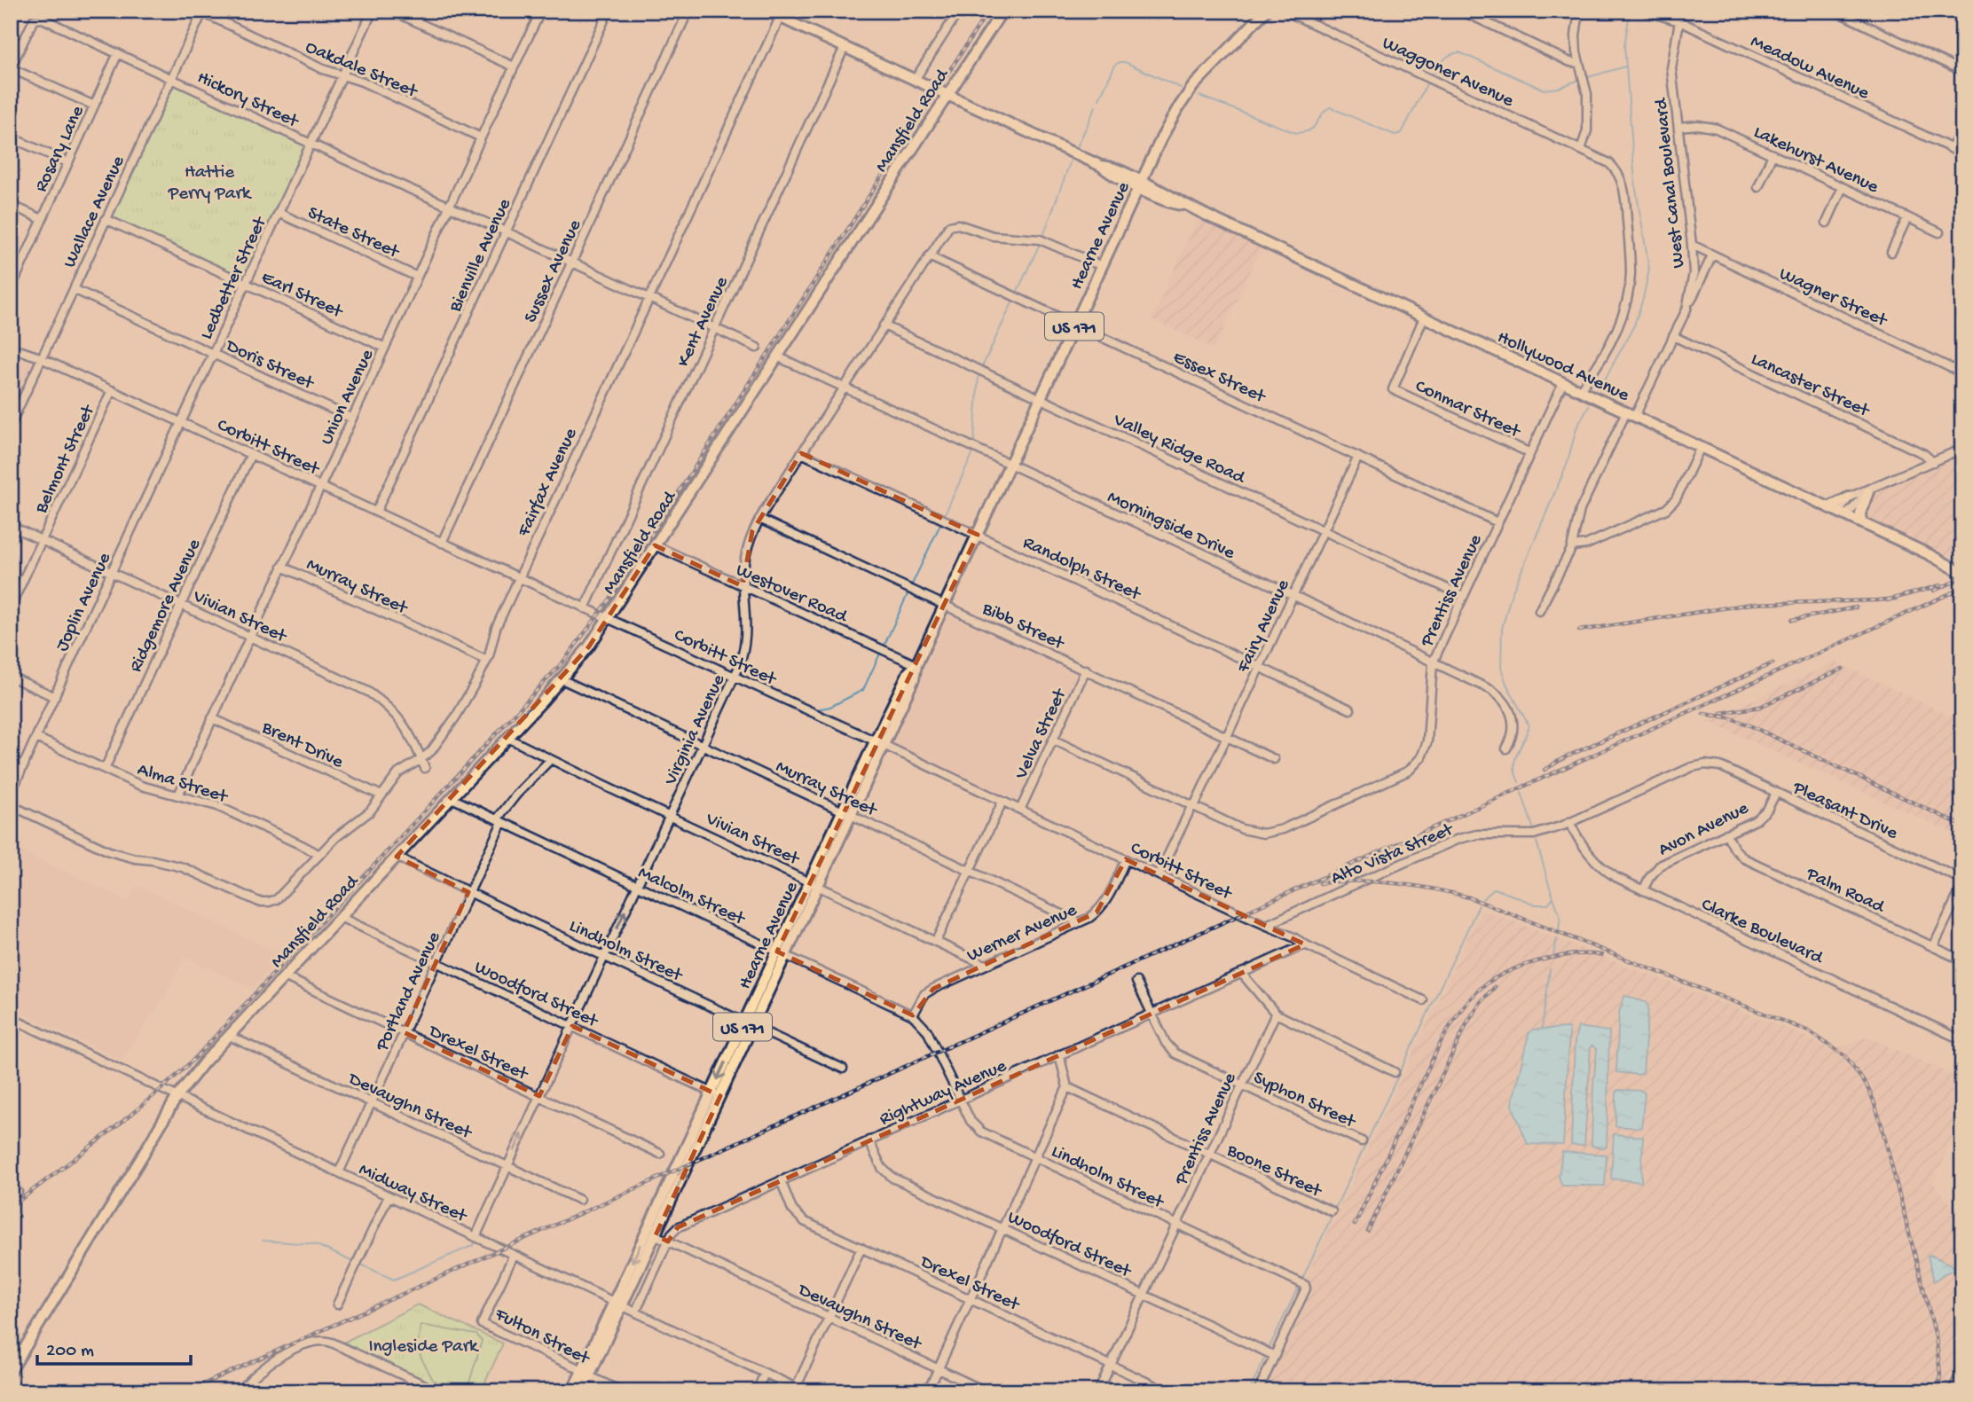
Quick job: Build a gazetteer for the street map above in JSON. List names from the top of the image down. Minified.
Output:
{"streets":{"main road":["Mansfield Road","Hearne Avenue","US 171","Hollywood Avenue"],"street":["Meadow Avenue","Oakdale Street","Waggoner Avenue","Hickory Street","Rosary Lane","Lakehurst Avenue","West Canal Boulevard","Wallace Avenue","State Street","Bienville Avenue","Sussex Avenue","Ledbetter Street","Earl Street","Wagner Street","Kent Avenue","Doris Street","Essex Street","Lancaster Street","Union Avenue","Conmar Street","Corbitt Street","Valley Ridge Road","Belmont Street","Fairfax Avenue","Morningside Drive","Randolph Street","Murray Street","Prentiss Avenue","Westover Road","Joplin Avenue","Ridgemore Avenue","Vivian Street","Bibb Street","Fairy Avenue","Virginia Avenue","Velva Street","Brent Drive","Alma Street","Pleasant Drive","Avon Avenue","Alto Vista Street","Palm Road","Malcolm Street","Clarke Boulevard","Werner Avenue","Lindholm Street","Portland Avenue","Woodford Street","Drexel Street","Rightway Avenue","Syphon Street","Devaughn Street","Boone Street","Midway Street","Fulton Street"]},"crossings":[["Meadow Avenue","West Canal Boulevard"],["Oakdale Street","Wallace Avenue"],["Oakdale Street","Ledbetter Street"],["Oakdale Street","Union Avenue"],["Waggoner Avenue","Hollywood Avenue"],["Hickory Street","Rosary Lane"],["Hickory Street","Wallace Avenue"],["Hickory Street","Ledbetter Street"],["Hickory Street","Union Avenue"],["Mansfield Road","Hollywood Avenue"],["Mansfield Road","Corbitt Street"],["Mansfield Road","Morningside Drive"],["Mansfield Road","Murray Street"],["Mansfield Road","Westover Road"],["Mansfield Road","Vivian Street"],["Mansfield Road","Malcolm Street"],["Mansfield Road","Lindholm Street"],["Mansfield Road","Woodford Street"],["Mansfield Road","Drexel Street"],["Mansfield Road","Devaughn Street"],["Mansfield Road","Midway Street"],["Lakehurst Avenue","West Canal Boulevard"],["West Canal Boulevard","Wagner Street"],["West Canal Boulevard","Hollywood Avenue"],["West Canal Boulevard","Lancaster Street"],["Wallace Avenue","Earl Street"],["Wallace Avenue","Doris Street"],["Wallace Avenue","Corbitt Street"],["State Street","Ledbetter Street"],["State Street","Union Avenue"],["Hearne Avenue","Hollywood Avenue"],["Hearne Avenue","Essex Street"],["Hearne Avenue","Corbitt Street"],["Hearne Avenue","Valley Ridge Road"],["Hearne Avenue","Morningside Drive"],["Hearne Avenue","Randolph Street"],["Hearne Avenue","Murray Street"],["Hearne Avenue","Westover Road"],["Hearne Avenue","Vivian Street"],["Hearne Avenue","Bibb Street"],["Hearne Avenue","Virginia Avenue"],["Hearne Avenue","Malcolm Street"],["Hearne Avenue","Lindholm Street"],["Hearne Avenue","Woodford Street"],["Hearne Avenue","Devaughn Street"],["Hearne Avenue","Midway Street"],["Hearne Avenue","Fulton Street"],["Bienville Avenue","Corbitt Street"],["Sussex Avenue","Corbitt Street"],["Ledbetter Street","Earl Street"],["Ledbetter Street","Doris Street"],["Ledbetter Street","Corbitt Street"],["Ledbetter Street","Joplin Avenue"],["Earl Street","Union Avenue"],["Kent Avenue","Hollywood Avenue"],["Kent Avenue","Corbitt Street"],["Doris Street","Union Avenue"],["Hollywood Avenue","Conmar Street"],["Hollywood Avenue","Fairfax Avenue"],["Hollywood Avenue","Prentiss Avenue"],["Essex Street","Prentiss Avenue"],["Essex Street","Fairy Avenue"],["Essex Street","Virginia Avenue"],["Union Avenue","Corbitt Street"],["Union Avenue","Murray Street"],["Union Avenue","Vivian Street"],["Union Avenue","Brent Drive"],["Union Avenue","Alma Street"],["Conmar Street","Prentiss Avenue"],["Corbitt Street","Belmont Street"],["Corbitt Street","Fairfax Avenue"],["Corbitt Street","Joplin Avenue"],["Corbitt Street","Ridgemore Avenue"],["Corbitt Street","Fairy Avenue"],["Corbitt Street","Virginia Avenue"],["Corbitt Street","Velva Street"],["Corbitt Street","Alto Vista Street"],["Corbitt Street","Werner Avenue"],["Corbitt Street","Rightway Avenue"],["Valley Ridge Road","Prentiss Avenue"],["Valley Ridge Road","Fairy Avenue"],["Valley Ridge Road","Virginia Avenue"],["Belmont Street","Vivian Street"],["Fairfax Avenue","Murray Street"],["Fairfax Avenue","Vivian Street"],["Fairfax Avenue","Brent Drive"],["Fairfax Avenue","Alma Street"],["Morningside Drive","Prentiss Avenue"],["Morningside Drive","Fairy Avenue"],["Morningside Drive","Virginia Avenue"],["Randolph Street","Fairy Avenue"],["Randolph Street","Virginia Avenue"],["Murray Street","Virginia Avenue"],["Murray Street","Werner Avenue"],["Prentiss Avenue","Fairy Avenue"],["Prentiss Avenue","Lindholm Street"],["Prentiss Avenue","Woodford Street"],["Prentiss Avenue","Drexel Street"],["Prentiss Avenue","Syphon Street"],["Prentiss Avenue","Boone Street"],["Westover Road","Virginia Avenue"],["Joplin Avenue","Vivian Street"],["Joplin Avenue","Alma Street"],["Ridgemore Avenue","Vivian Street"],["Ridgemore Avenue","Alma Street"],["Vivian Street","Virginia Avenue"],["Vivian Street","Werner Avenue"],["Vivian Street","Portland Avenue"],["Bibb Street","Fairy Avenue"],["Bibb Street","Virginia Avenue"],["Bibb Street","Velva Street"],["Virginia Avenue","Malcolm Street"],["Virginia Avenue","Lindholm Street"],["Virginia Avenue","Woodford Street"],["Virginia Avenue","Drexel Street"],["Virginia Avenue","Devaughn Street"],["Virginia Avenue","Midway Street"],["Pleasant Drive","Avon Avenue"],["Pleasant Drive","Alto Vista Street"],["Avon Avenue","Palm Road"],["Avon Avenue","Clarke Boulevard"],["Alto Vista Street","Clarke Boulevard"],["Malcolm Street","Werner Avenue"],["Malcolm Street","Lindholm Street"],["Malcolm Street","Portland Avenue"],["Lindholm Street","Portland Avenue"],["Lindholm Street","Woodford Street"],["Lindholm Street","Rightway Avenue"],["Portland Avenue","Woodford Street"],["Portland Avenue","Drexel Street"],["Portland Avenue","Devaughn Street"],["Portland Avenue","Midway Street"],["Woodford Street","Rightway Avenue"],["Drexel Street","Rightway Avenue"],["Rightway Avenue","Syphon Street"],["Rightway Avenue","Devaughn Street"],["Rightway Avenue","Midway Street"],["Midway Street","Fulton Street"]],"parks":["Hattie Perry Park","Ingleside Park"],"scale_bar":"200 m"}
